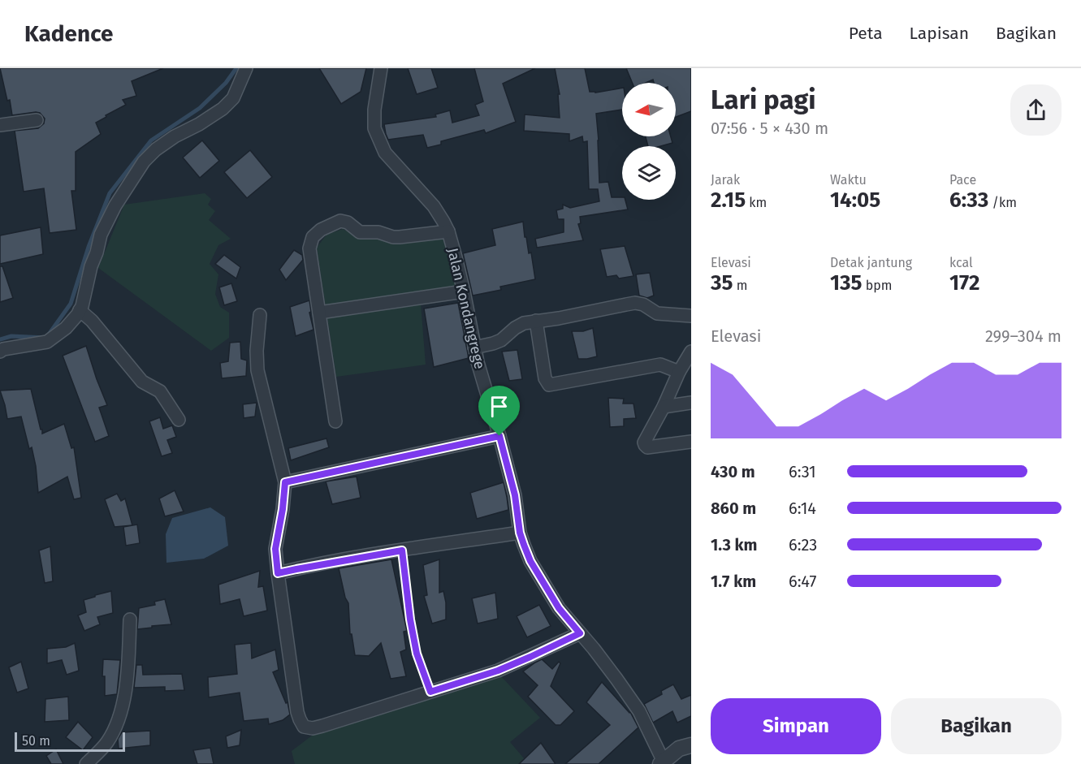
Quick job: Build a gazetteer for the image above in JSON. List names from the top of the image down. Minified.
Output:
{"streets":{"street":["Jalan Kondangrege"]},"scale_bar":"50 m","north":"left","page":{"header":"Kadence","nav":["Peta","Lapisan","Bagikan"],"heading":["Lari pagi","07:56 · 5 × 430 m"],"stats":[["Jarak","2.15 km"],["Waktu","14:05"],["Pace","6:33 /km"],["Elevasi","35 m"],["Detak jantung","135 bpm"],["kcal","172"]],"chart":["Elevasi","299–304 m"],"list":[{"name":"430 m","note":"6:31"},{"name":"860 m","note":"6:14"},{"name":"1.3 km","note":"6:23"},{"name":"1.7 km","note":"6:47"}],"buttons":["Simpan","Bagikan"],"scale":"50 m"}}
